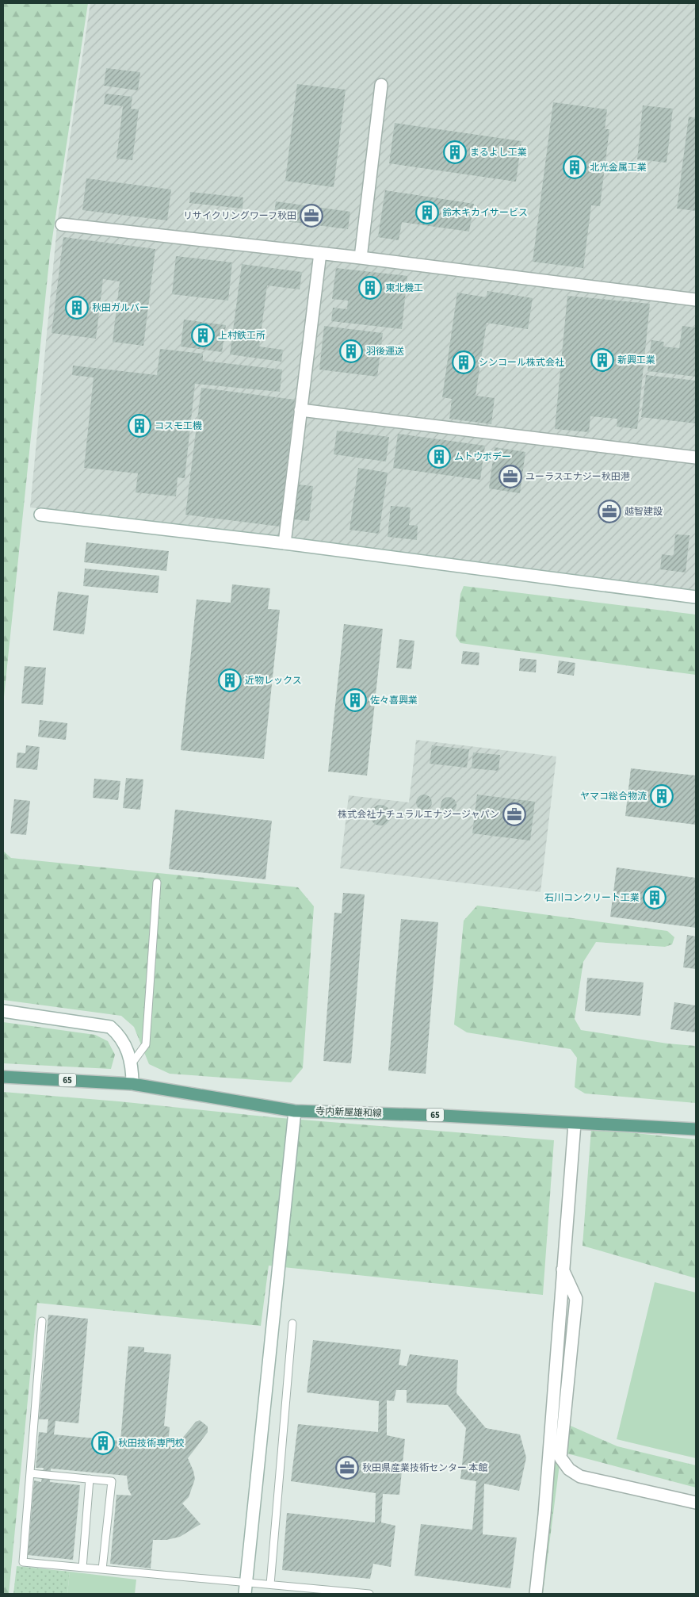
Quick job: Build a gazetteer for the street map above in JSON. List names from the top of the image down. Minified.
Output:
{"streets":{"main road":["65","寺内新屋雄和線"]},"places":{"building":["まるよし工業","北光金属工業","鈴木キカイサービス","東北機工","秋田ガルバー","上村鉄工所","羽後運送","新興工業","シンコール株式会社","コスモ工機","ムトウボデー","近物レックス","佐々喜興業","ヤマコ総合物流","石川コンクリート工業","秋田技術専門校"],"office":["リサイクリングワーフ秋田","ユーラスエナジー秋田港","越智建設","株式会社ナチュラルエナジージャパン","秋田県産業技術センター 本館"]}}
